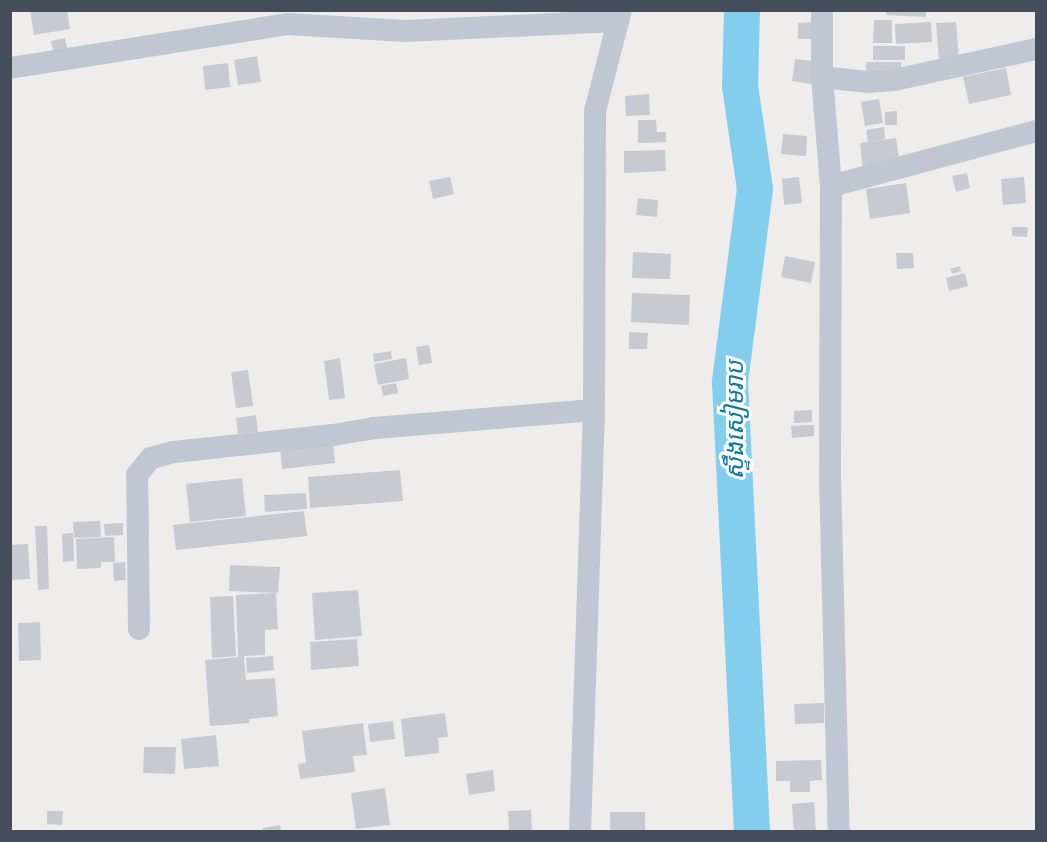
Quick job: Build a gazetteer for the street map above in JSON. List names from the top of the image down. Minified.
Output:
{"water":["ស្ទឹងសៀមរាប"]}
